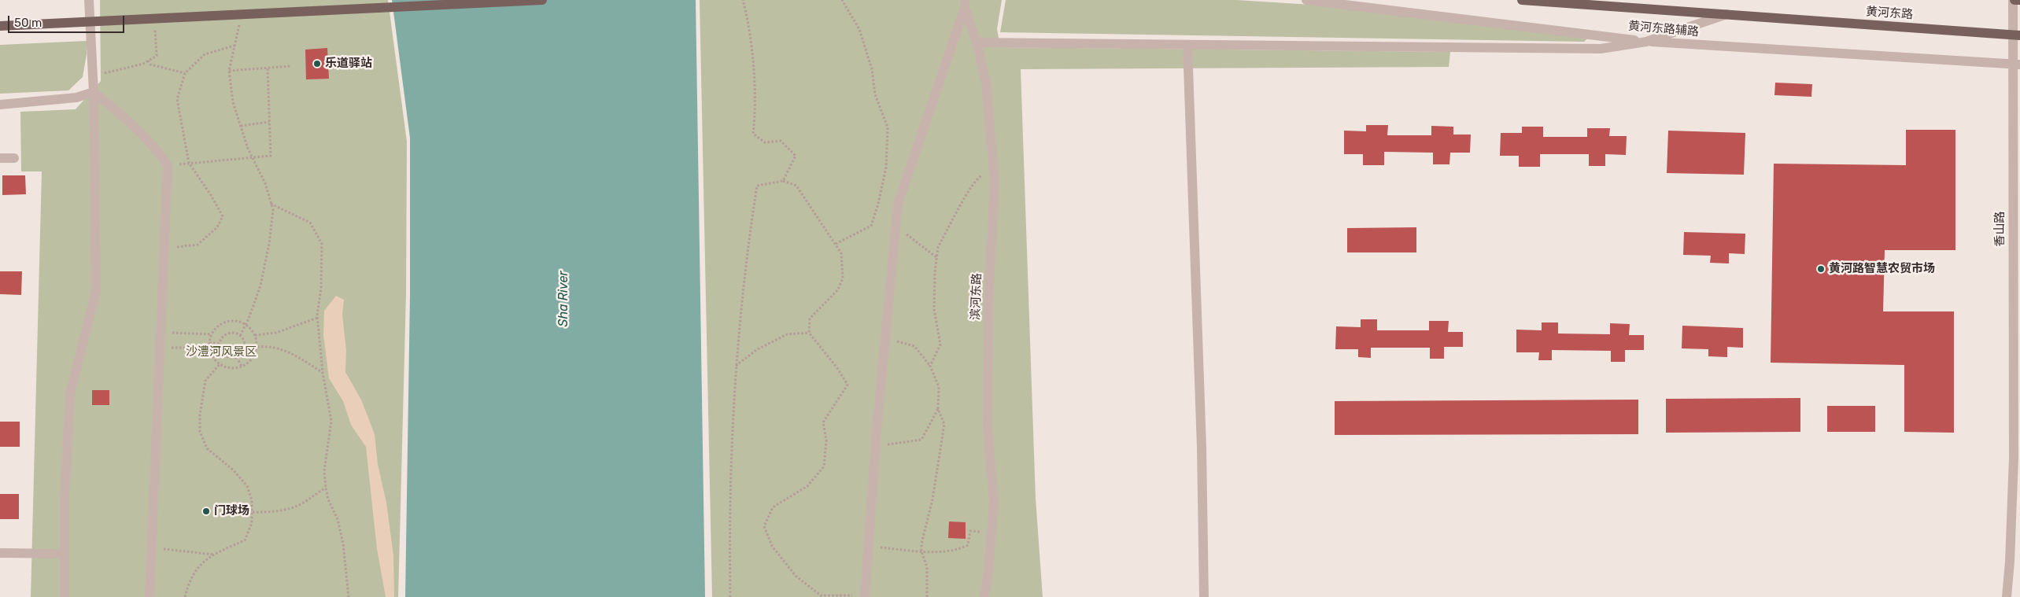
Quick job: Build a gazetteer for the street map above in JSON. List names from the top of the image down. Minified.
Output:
{"streets":{"main road":["黄河东路"],"street":["黄河东路辅路","香山路","滨河东路"]},"crossings":[["黄河东路","香山路"],["黄河东路辅路","香山路"]],"water":["Sha River"],"parks":["沙澧河风景区"],"places":["乐道驿站","黄河路智慧农贸市场","门球场"],"scale_bar":"50 m"}
